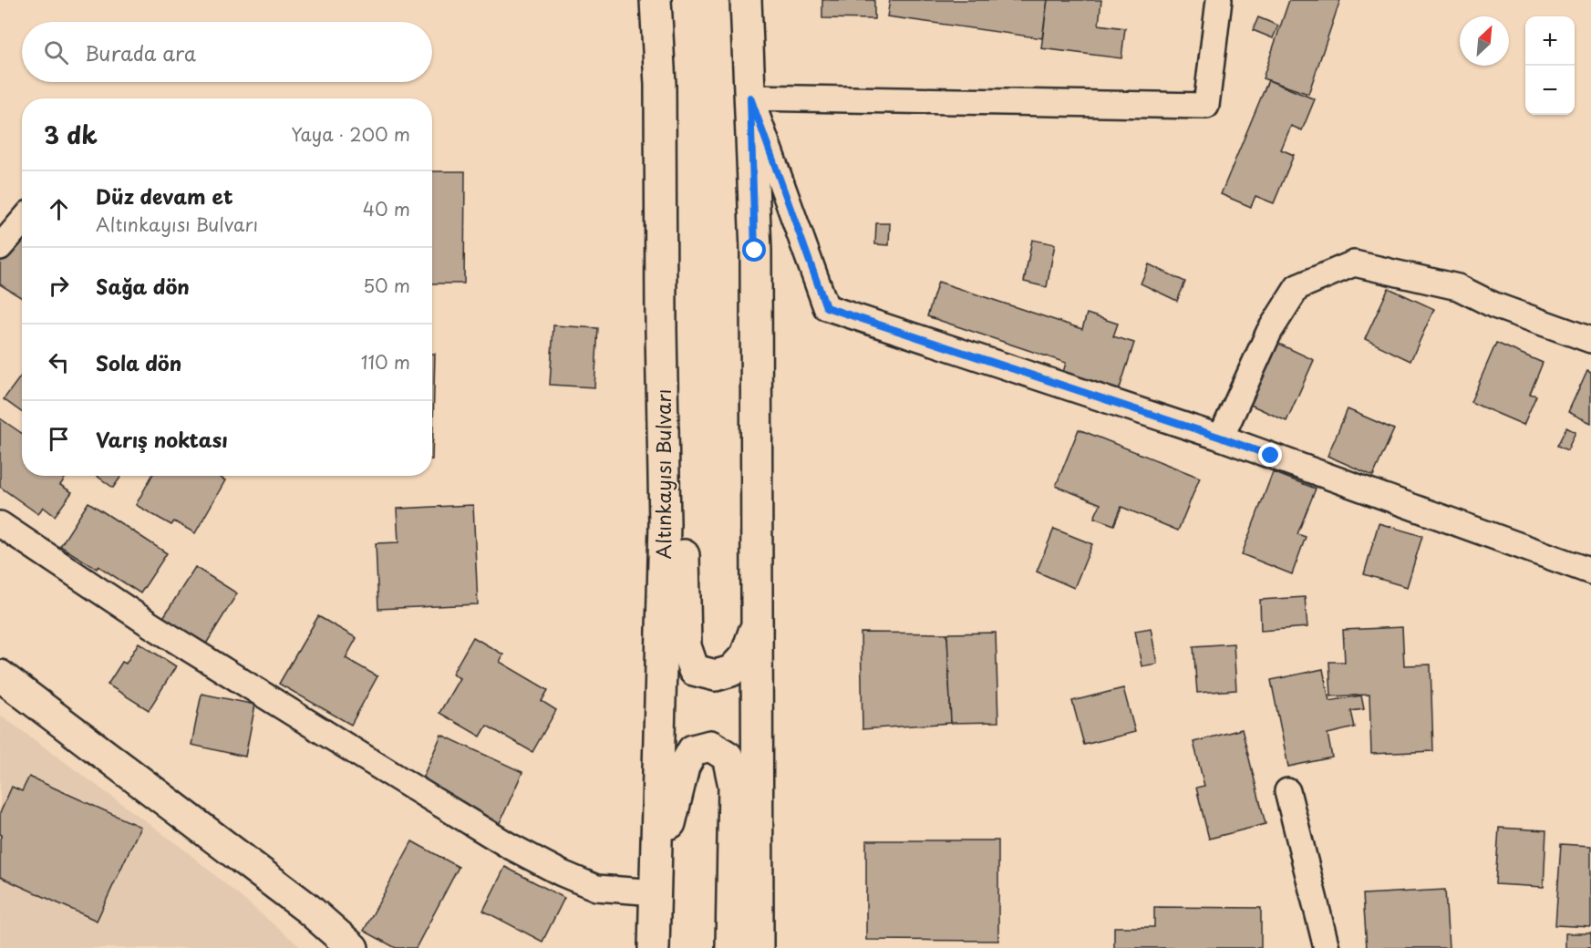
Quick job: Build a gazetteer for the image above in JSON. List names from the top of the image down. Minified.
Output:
{"streets":{"main road":["Altınkayısı Bulvarı"]},"north":"top right","page":{"map_buttons":["+","−"],"search":"Burada ara","heading":["3 dk","Yaya · 200 m"],"list":[["Düz devam et","Altınkayısı Bulvarı","40 m"],["Sağa dön","50 m"],["Sola dön","110 m"],"Varış noktası"]}}
